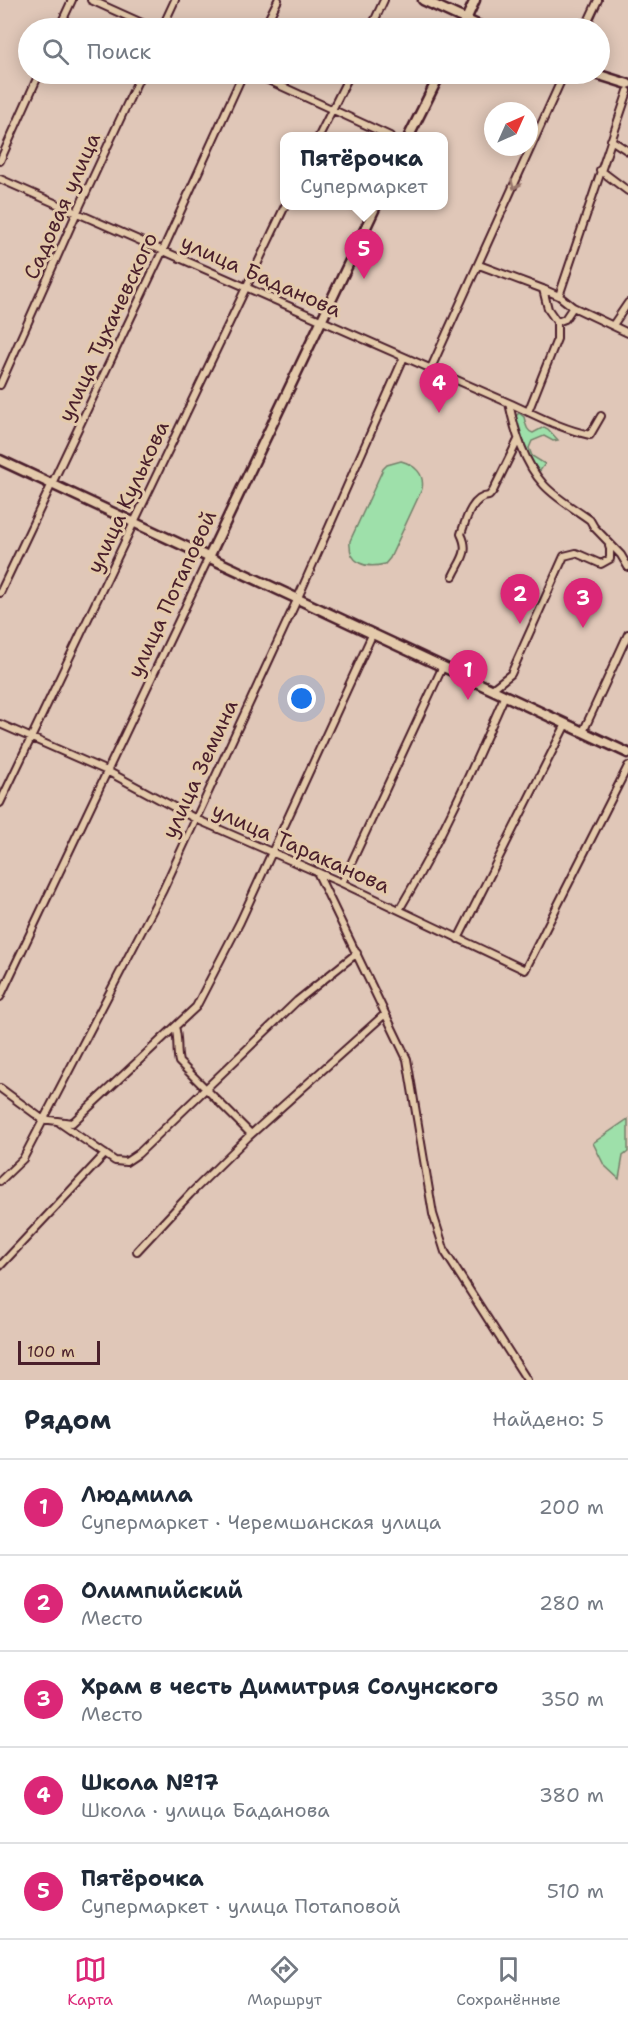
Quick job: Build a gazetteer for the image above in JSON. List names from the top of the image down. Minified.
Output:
{"streets":{"main road":["улица Потаповой"],"street":["Садовая улица","улица Баданова","улица Тухачевского","улица Кулькова","улица Земина","улица Тараканова"]},"crossings":[["Садовая улица","улица Баданова"],["улица Баданова","улица Тухачевского"],["улица Баданова","улица Кулькова"],["улица Баданова","улица Потаповой"],["улица Баданова","улица Земина"],["улица Кулькова","улица Тараканова"],["улица Потаповой","улица Тараканова"],["улица Земина","улица Тараканова"]],"scale_bar":"100 m","north":"top right","page":{"search":"Поиск","popup":["Пятёрочка","Супермаркет"],"pins":["5","4","2","3","1"],"scale":"100 m","heading":["Рядом","Найдено: 5"],"list":[{"mark":"1","name":"Людмила","note":"Супермаркет · Черемшанская улица","value":"200 m"},{"mark":"2","name":"Олимпийский","note":"Место","value":"280 m"},{"mark":"3","name":"Храм в честь Димитрия Солунского","note":"Место","value":"350 m"},{"mark":"4","name":"Школа №17","note":"Школа · улица Баданова","value":"380 m"},{"mark":"5","name":"Пятёрочка","note":"Супермаркет · улица Потаповой","value":"510 m"}],"nav":["Карта","Маршрут","Сохранённые"]}}
